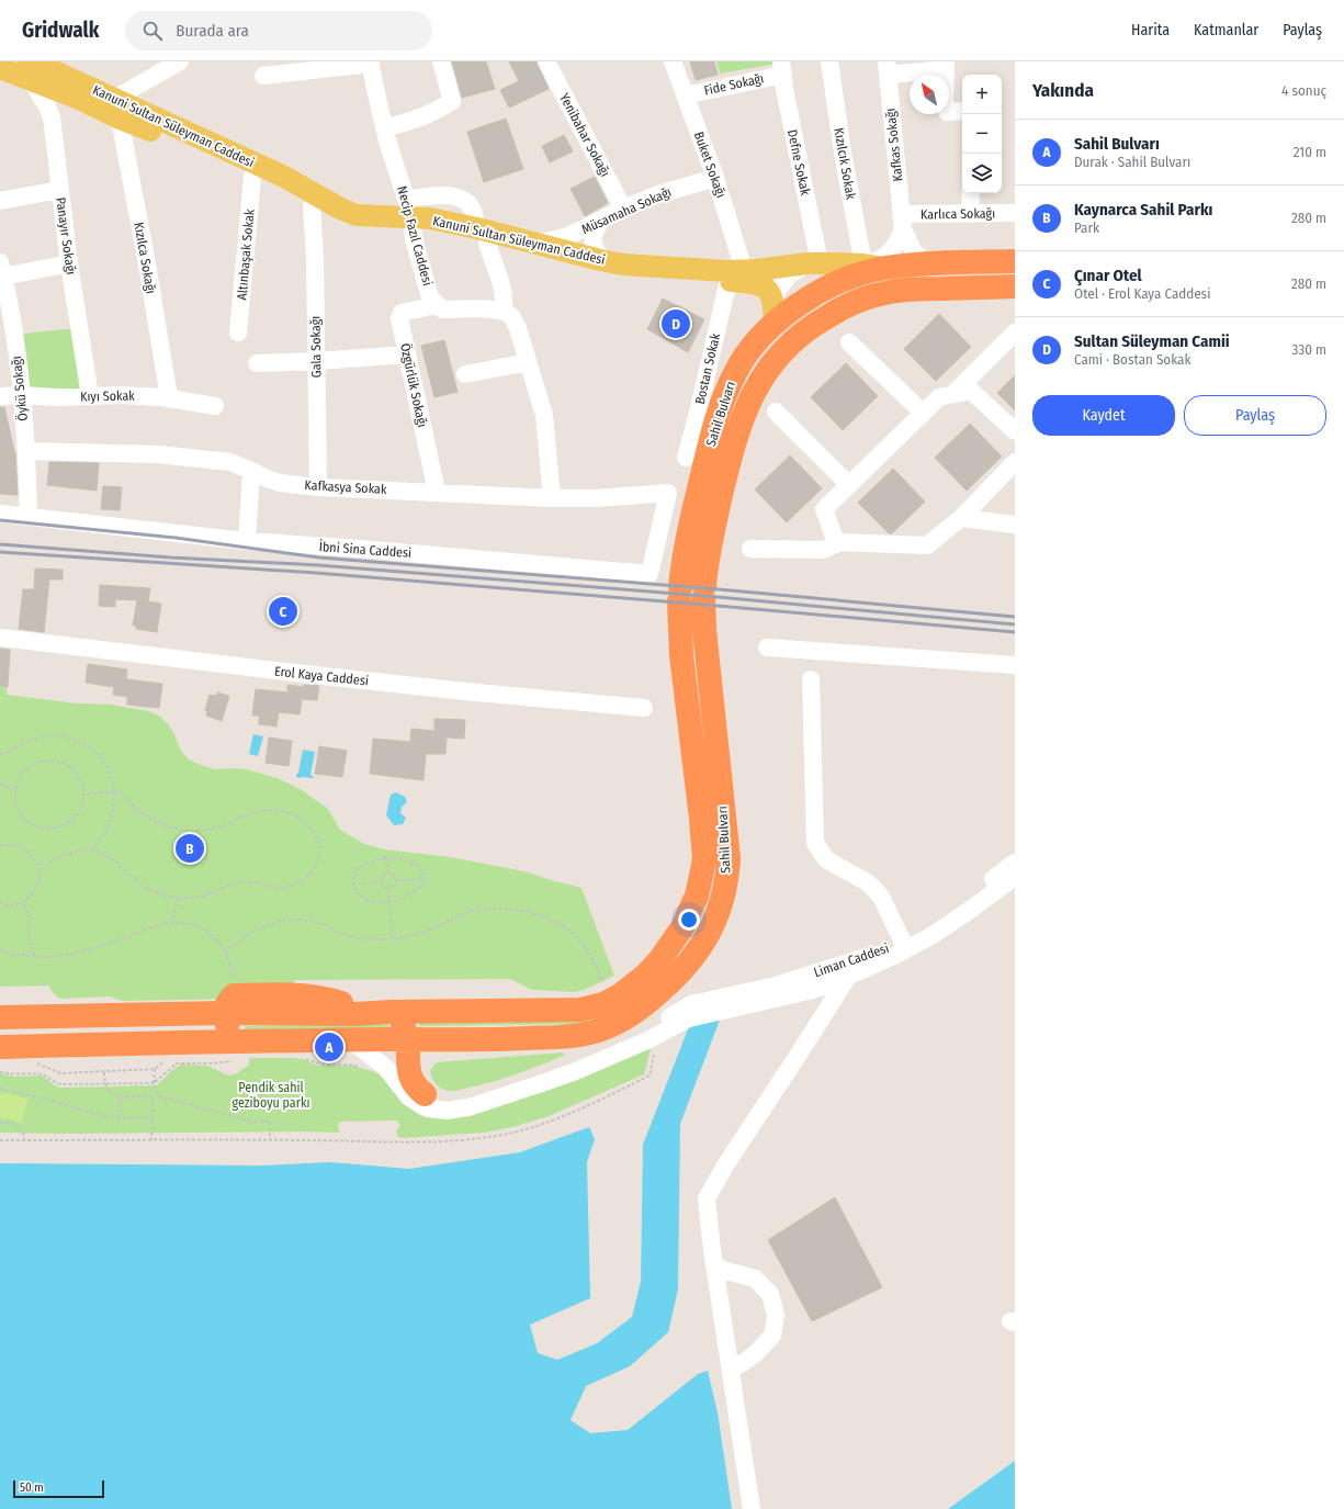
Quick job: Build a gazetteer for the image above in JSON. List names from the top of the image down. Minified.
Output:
{"streets":{"highway":["Sahil Bulvarı"],"main road":["Kanuni Sultan Süleyman Caddesi"],"street":["Fide Sokağı","Yenibahar Sokağı","Kafkas Sokağı","Defne Sokak","Kızılcık Sokak","Buket Sokağı","Müsamaha Sokağı","Karlıca Sokağı","Panayır Sokağı","Necip Fazıl Caddesi","Altınbaşak Sokak","Kızılca Sokağı","Gala Sokağı","Bostan Sokak","Özgürlük Sokağı","Öykü Sokağı","Kıyı Sokak","Kafkasya Sokak","İbni Sina Caddesi","Erol Kaya Caddesi","Liman Caddesi"]},"crossings":[["Fide Sokağı","Defne Sokak"],["Fide Sokağı","Buket Sokağı"],["Kanuni Sultan Süleyman Caddesi","Defne Sokak"],["Kanuni Sultan Süleyman Caddesi","Kızılcık Sokak"],["Kanuni Sultan Süleyman Caddesi","Buket Sokağı"],["Kanuni Sultan Süleyman Caddesi","Müsamaha Sokağı"],["Kanuni Sultan Süleyman Caddesi","Panayır Sokağı"],["Kanuni Sultan Süleyman Caddesi","Necip Fazıl Caddesi"],["Kanuni Sultan Süleyman Caddesi","Altınbaşak Sokak"],["Kanuni Sultan Süleyman Caddesi","Kızılca Sokağı"],["Kanuni Sultan Süleyman Caddesi","Gala Sokağı"],["Kanuni Sultan Süleyman Caddesi","Bostan Sokak"],["Kanuni Sultan Süleyman Caddesi","Sahil Bulvarı"],["Yenibahar Sokağı","Müsamaha Sokağı"],["Kafkas Sokağı","Karlıca Sokağı"],["Kızılcık Sokak","Sahil Bulvarı"],["Buket Sokağı","Müsamaha Sokağı"],["Buket Sokağı","Bostan Sokak"],["Panayır Sokağı","Kıyı Sokak"],["Necip Fazıl Caddesi","Özgürlük Sokağı"],["Kızılca Sokağı","Kıyı Sokak"],["Gala Sokağı","Kafkasya Sokak"],["Özgürlük Sokağı","Kafkasya Sokak"],["Öykü Sokağı","Kıyı Sokak"],["Öykü Sokağı","Kafkasya Sokak"],["Öykü Sokağı","İbni Sina Caddesi"],["Kafkasya Sokak","İbni Sina Caddesi"]],"parks":["Pendik sahil geziboyu parkı"],"scale_bar":"50 m","north":"top left","page":{"header":"Gridwalk","search":"Burada ara","nav":["Harita","Katmanlar","Paylaş"],"heading":["Yakında","4 sonuç"],"map_buttons":["+","−"],"list":[{"mark":"A","name":"Sahil Bulvarı","note":"Durak · Sahil Bulvarı","value":"210 m"},{"mark":"B","name":"Kaynarca Sahil Parkı","note":"Park","value":"280 m"},{"mark":"C","name":"Çınar Otel","note":"Otel · Erol Kaya Caddesi","value":"280 m"},{"mark":"D","name":"Sultan Süleyman Camii","note":"Cami · Bostan Sokak","value":"330 m"}],"pins":["D","C","B","A"],"buttons":["Kaydet","Paylaş"],"scale":"50 m"}}
